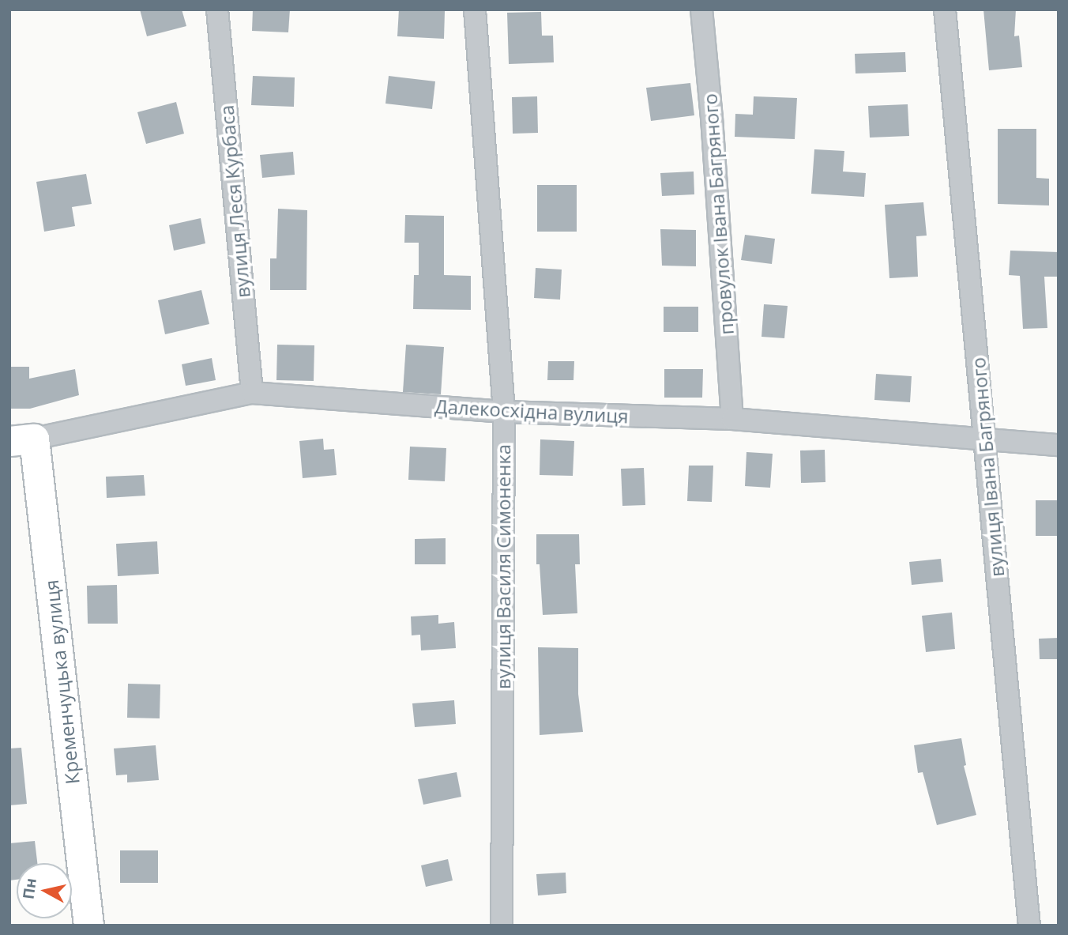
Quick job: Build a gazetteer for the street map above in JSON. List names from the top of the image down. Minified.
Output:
{"streets":{"street":["вулиця Леся Курбаса","провулок Івана Багряного","Далекосхідна вулиця","вулиця Івана Багряного","вулиця Василя Симоненка","Кременчуцька вулиця"]},"crossings":[["вулиця Леся Курбаса","Далекосхідна вулиця"],["провулок Івана Багряного","Далекосхідна вулиця"],["Далекосхідна вулиця","вулиця Івана Багряного"],["Далекосхідна вулиця","вулиця Василя Симоненка"],["Далекосхідна вулиця","Кременчуцька вулиця"]],"north":"left"}
